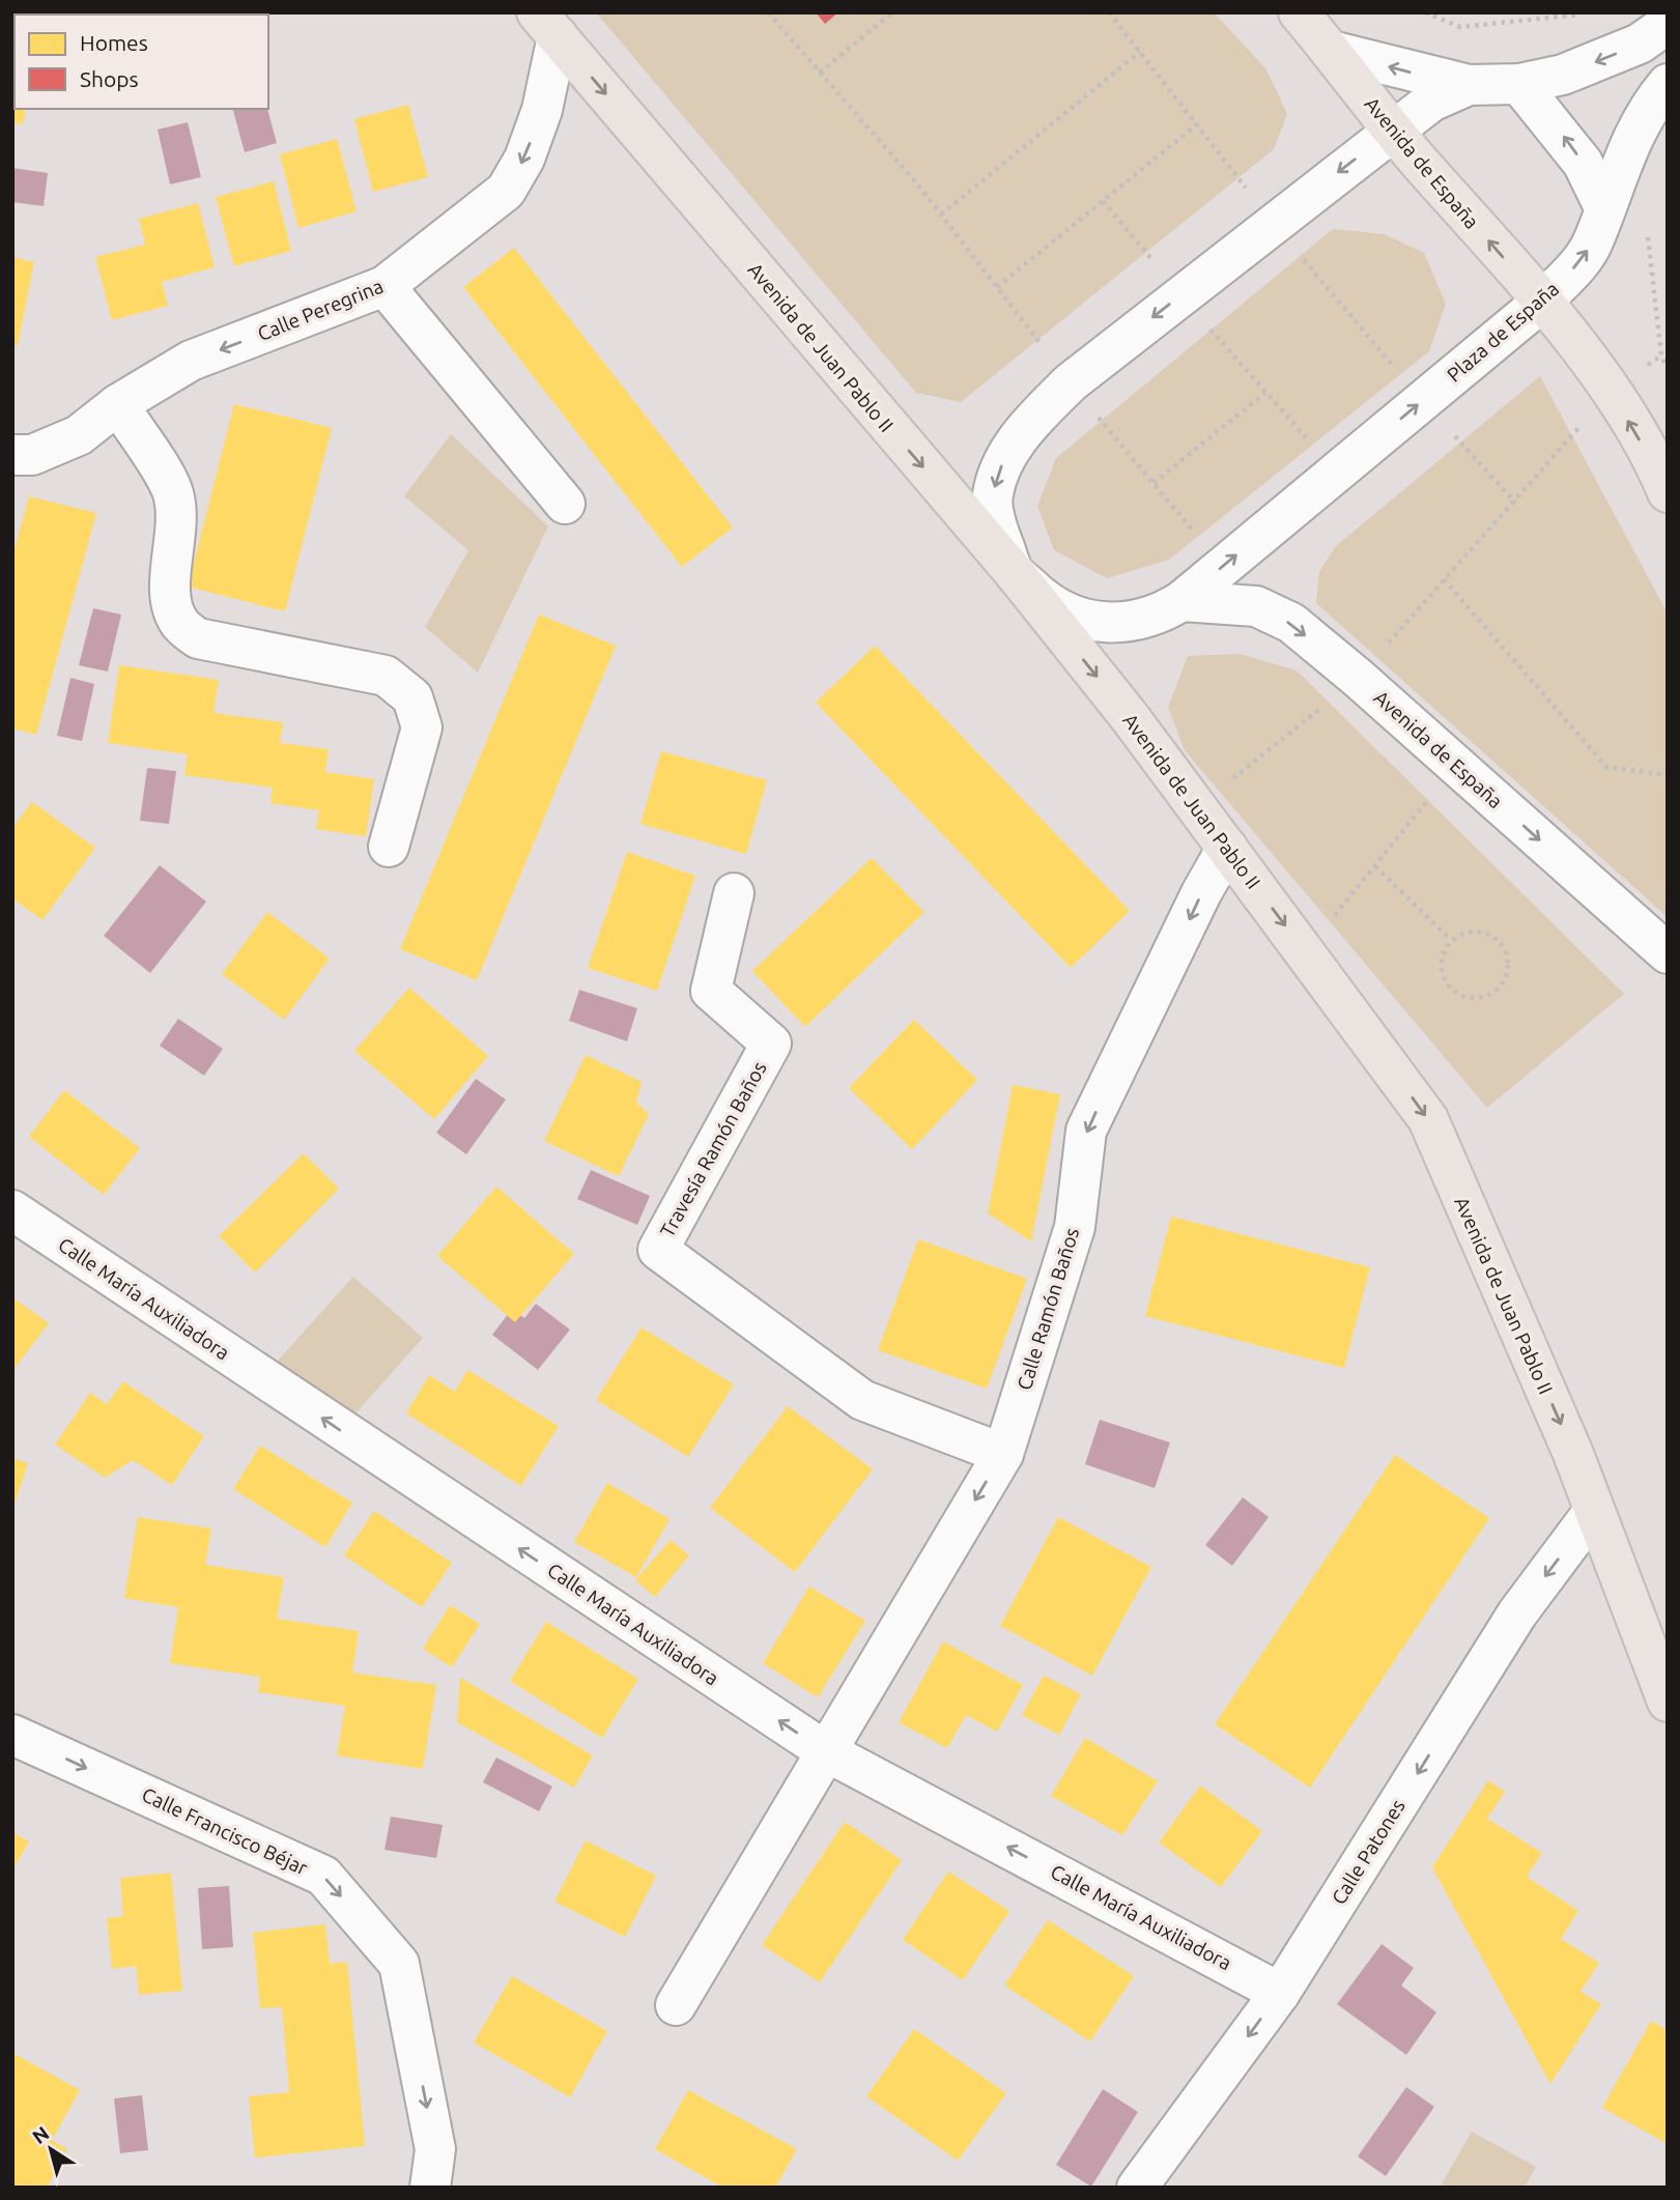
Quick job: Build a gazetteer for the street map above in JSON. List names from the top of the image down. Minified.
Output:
{"streets":{"main road":["Avenida de España","Avenida de Juan Pablo II"],"street":["Calle Peregrina","Plaza de España","Travesía Ramón Baños","Calle María Auxiliadora","Calle Ramón Baños","Calle Francisco Béjar","Calle Patones"]},"crossings":[["Avenida de España","Plaza de España"],["Calle Peregrina","Avenida de Juan Pablo II"],["Plaza de España","Avenida de Juan Pablo II"],["Avenida de Juan Pablo II","Calle Ramón Baños"],["Avenida de Juan Pablo II","Calle Patones"],["Travesía Ramón Baños","Calle Ramón Baños"],["Calle María Auxiliadora","Calle Ramón Baños"],["Calle María Auxiliadora","Calle Patones"]],"one_way":["Calle Peregrina","Avenida de Juan Pablo II","Calle María Auxiliadora","Calle Ramón Baños","Calle Francisco Béjar","Calle Patones"],"legend":["Homes","Shops"],"north":"top left"}
